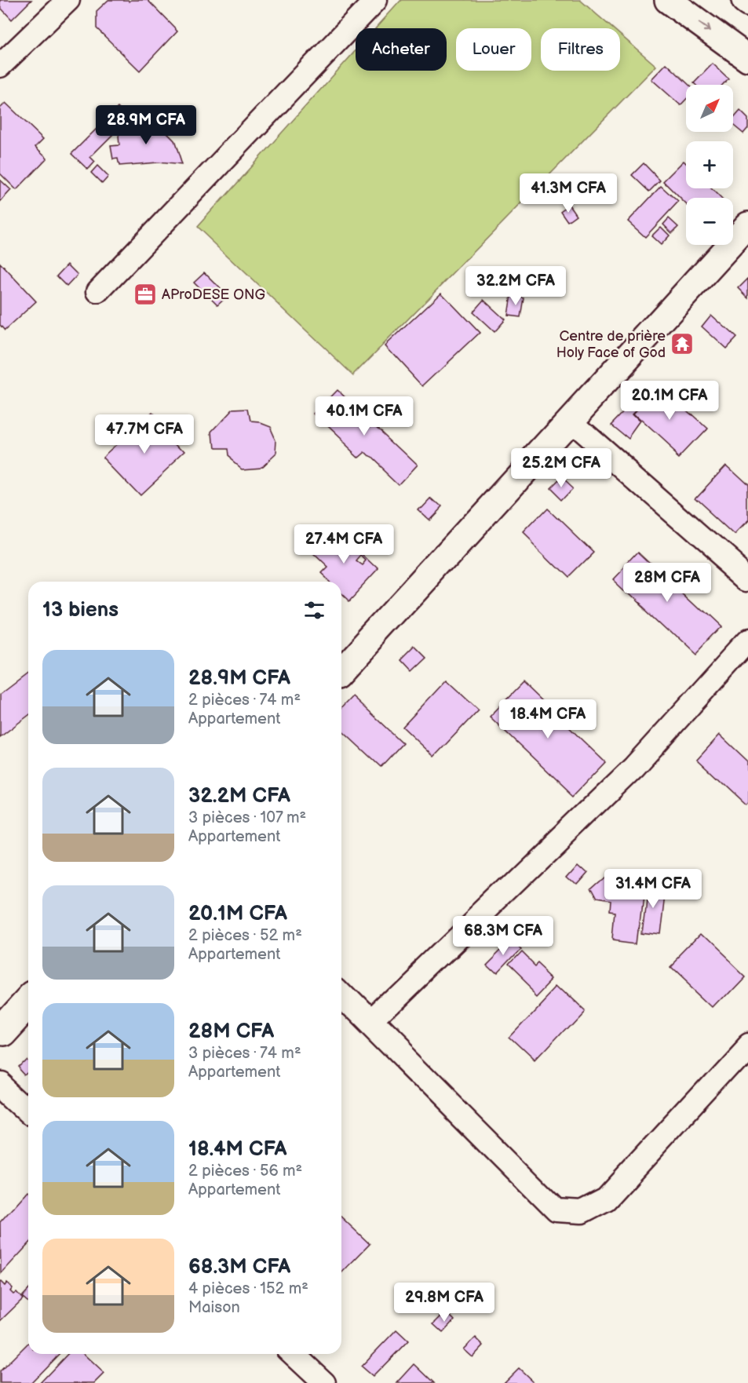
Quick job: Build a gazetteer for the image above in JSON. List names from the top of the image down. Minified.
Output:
{"places":{"office":["AProDESE ONG"],"temple":["Centre de prière Holy Face of God"]},"north":"top right","page":{"chip":["Acheter","Louer","Filtres"],"map_buttons":["+","−"],"price":["28.9M CFA","41.3M CFA","32.2M CFA","20.1M CFA","40.1M CFA","47.7M CFA","25.2M CFA","27.4M CFA","28M CFA","18.4M CFA","31.4M CFA","68.3M CFA","29.8M CFA"],"heading":"13 biens","list":[{"name":"28.9M CFA","note":"2 pièces · 74 m² · Appartement"},{"name":"32.2M CFA","note":"3 pièces · 107 m² · Appartement"},{"name":"20.1M CFA","note":"2 pièces · 52 m² · Appartement"},{"name":"28M CFA","note":"3 pièces · 74 m² · Appartement"},{"name":"18.4M CFA","note":"2 pièces · 56 m² · Appartement"},{"name":"68.3M CFA","note":"4 pièces · 152 m² · Maison"}]}}
